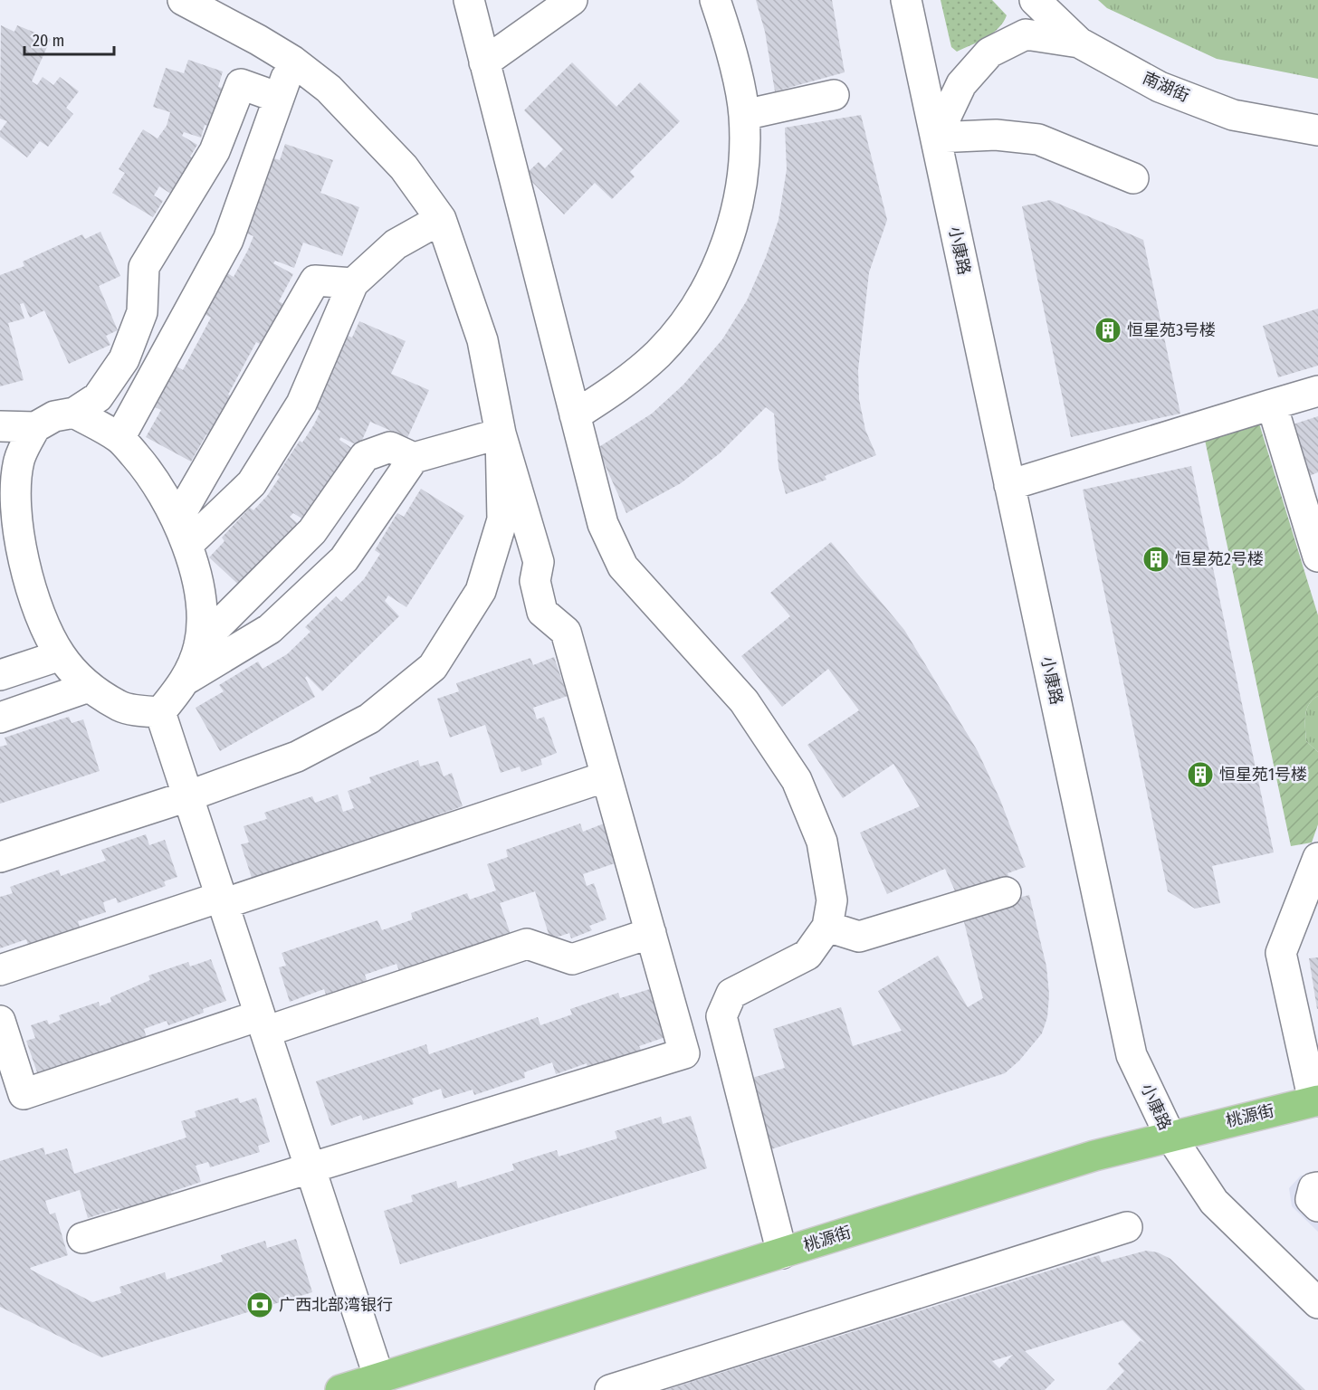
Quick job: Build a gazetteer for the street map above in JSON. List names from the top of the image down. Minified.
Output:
{"streets":{"main road":["桃源街"],"street":["南湖街","小康路"]},"crossings":[["小康路","桃源街"]],"places":{"building":["恒星苑3号楼","恒星苑2号楼","恒星苑1号楼"],"bank":["广西北部湾银行"]},"scale_bar":"20 m"}
